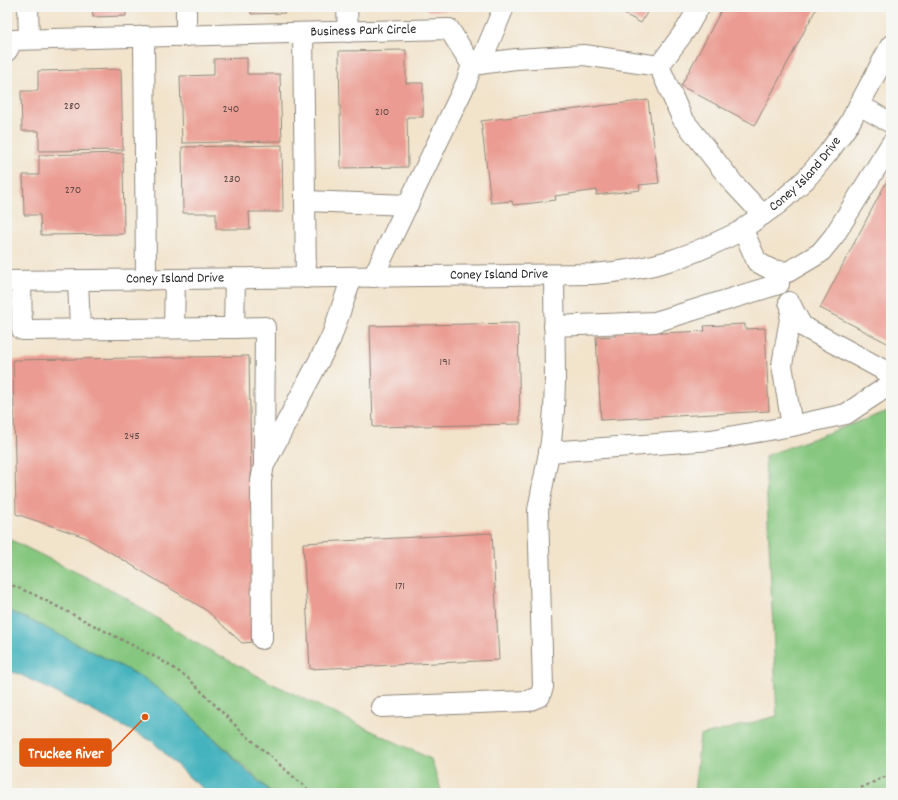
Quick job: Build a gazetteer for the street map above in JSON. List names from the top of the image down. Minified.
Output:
{"streets":{"street":["Business Park Circle","Coney Island Drive"]},"places":["Truckee River"],"house_numbers":["280","240","210","230","270","191","245","171"]}
